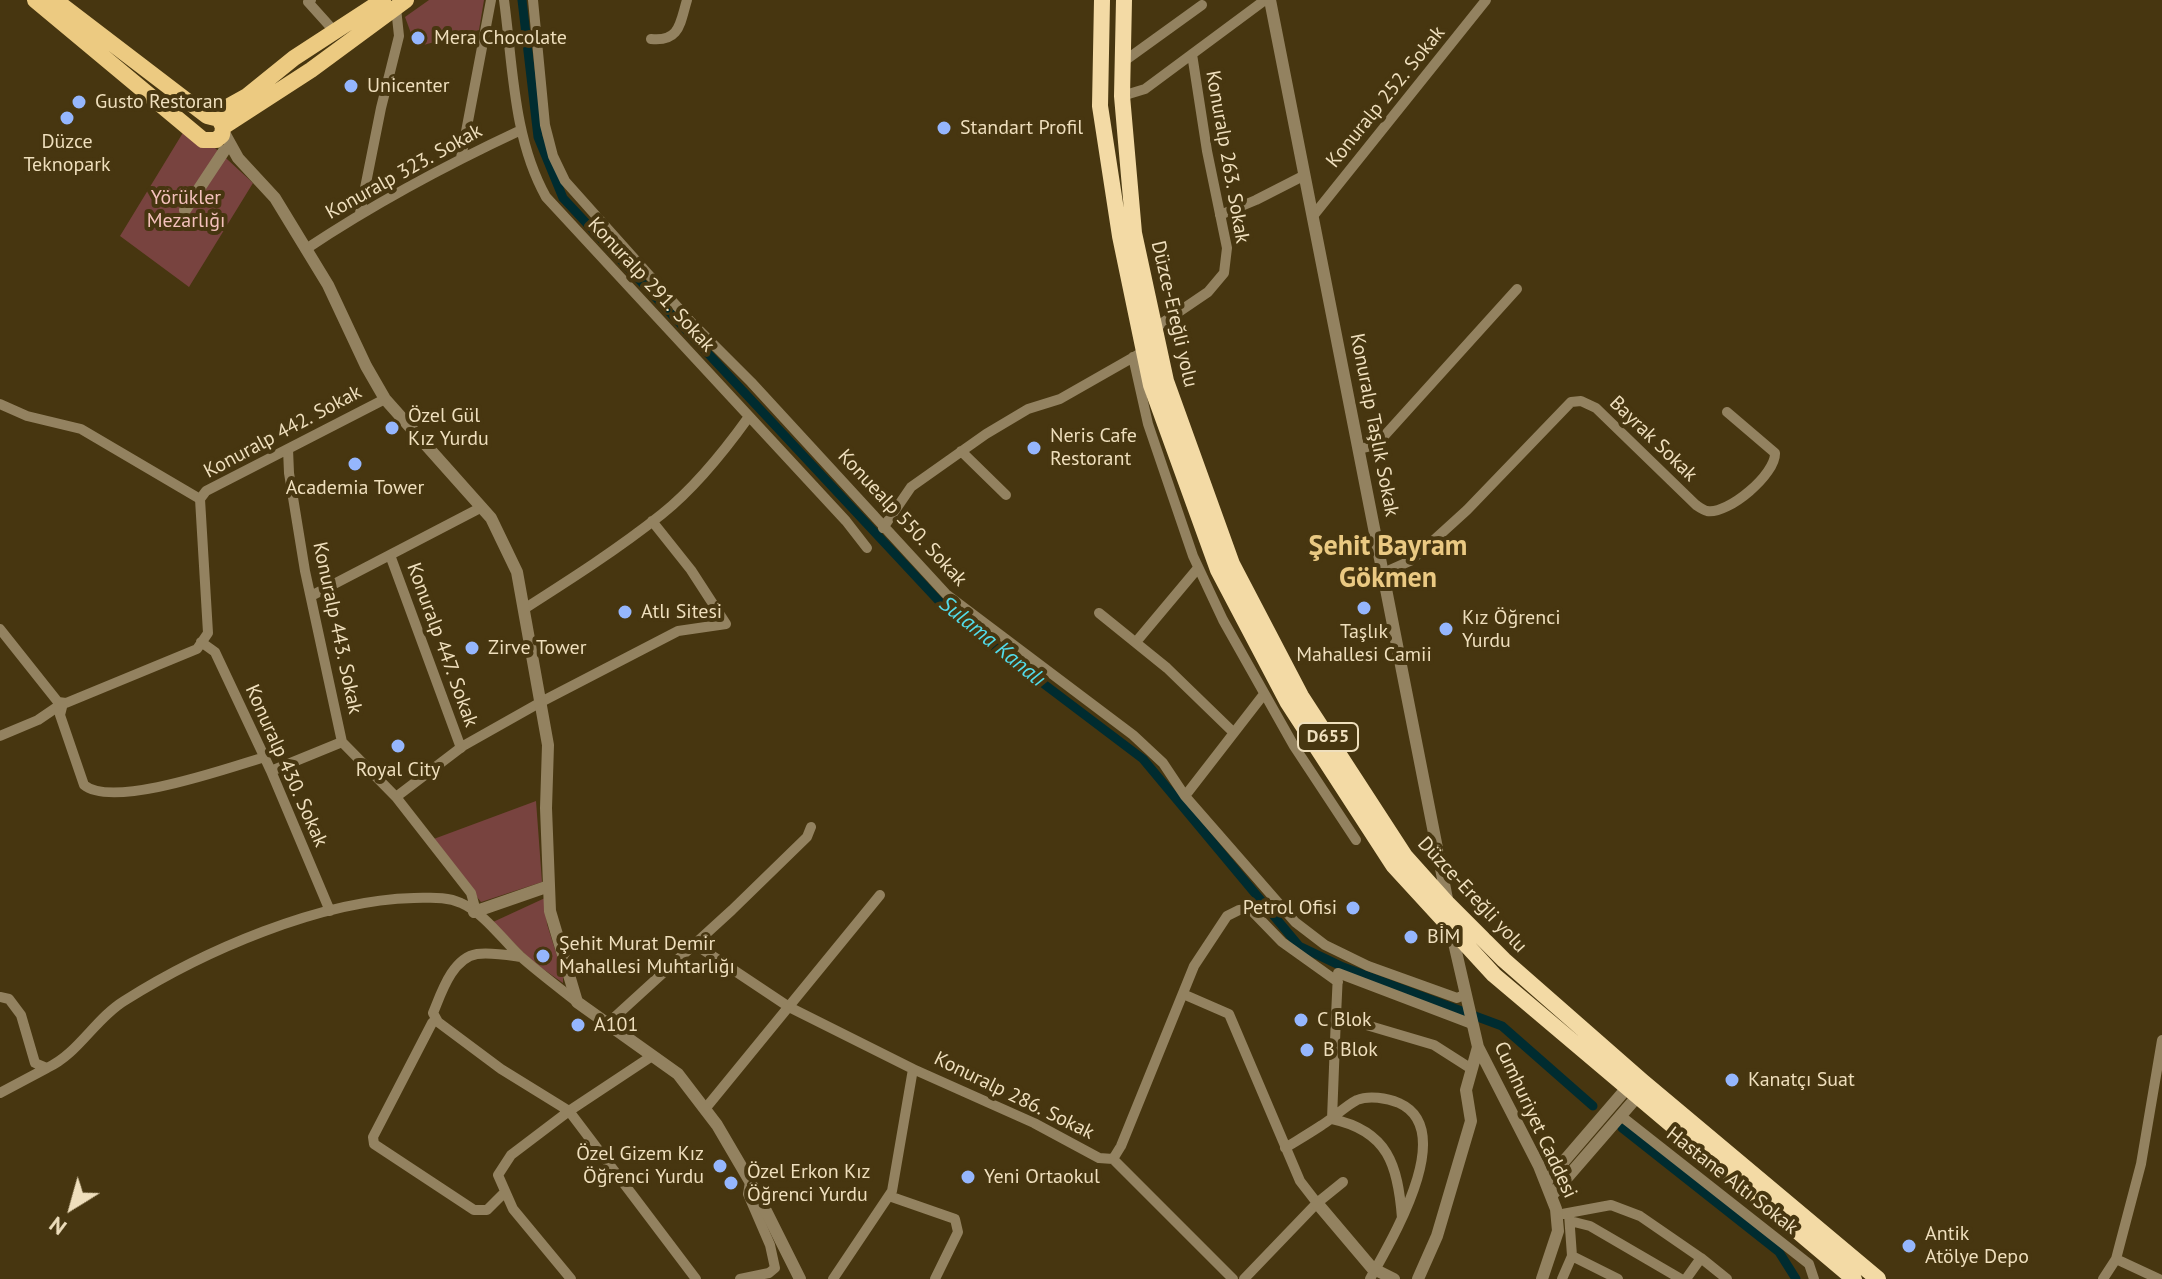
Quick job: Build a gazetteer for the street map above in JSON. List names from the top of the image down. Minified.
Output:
{"streets":{"highway":["Düzce-Ereğli yolu","D655"],"street":["Konuralp 252. Sokak","Konuralp 263. Sokak","Konuralp 323. Sokak","Konuralp 291. Sokak","Konuralp Taşlık Sokak","Konuralp 442. Sokak","Bayrak Sokak","Konuealp 550. Sokak","Konuralp 443. Sokak","Konuralp 447. Sokak","Konuralp 430. Sokak","Konuralp 286. Sokak","Cumhuriyet Caddesi","Hastane Altı Sokak"]},"crossings":[["Konuralp 252. Sokak","Konuralp Taşlık Sokak"],["Konuralp 263. Sokak","Düzce-Ereğli yolu"],["Konuralp 263. Sokak","Konuralp Taşlık Sokak"],["Konuralp 323. Sokak","Konuralp 291. Sokak"],["Düzce-Ereğli yolu","Konuralp Taşlık Sokak"],["Düzce-Ereğli yolu","Cumhuriyet Caddesi"],["Konuralp Taşlık Sokak","Bayrak Sokak"],["Konuralp 442. Sokak","Konuralp 443. Sokak"],["Konuralp 442. Sokak","Konuralp 430. Sokak"],["Konuealp 550. Sokak","Cumhuriyet Caddesi"]],"districts":["Şehit Bayram Gökmen"],"water":["Sulama Kanalı"],"parks":["Yörükler Mezarlığı"],"places":["Mera Chocolate","Unicenter","Gusto Restoran","Düzce Teknopark","Standart Profil","Özel Gül Kız Yurdu","Neris Cafe Restorant","Academia Tower","Taşlık Mahallesi Camii","Atlı Sitesi","Kız Öğrenci Yurdu","Zirve Tower","Royal City","Petrol Ofisi","BİM","Şehit Murat Demir Mahallesi Muhtarlığı","C Blok","A101","B Blok","Kanatçı Suat","Özel Gizem Kız Öğrenci Yurdu","Yeni Ortaokul","Özel Erkon Kız Öğrenci Yurdu","Antik Atölye Depo"],"north":"bottom left"}
